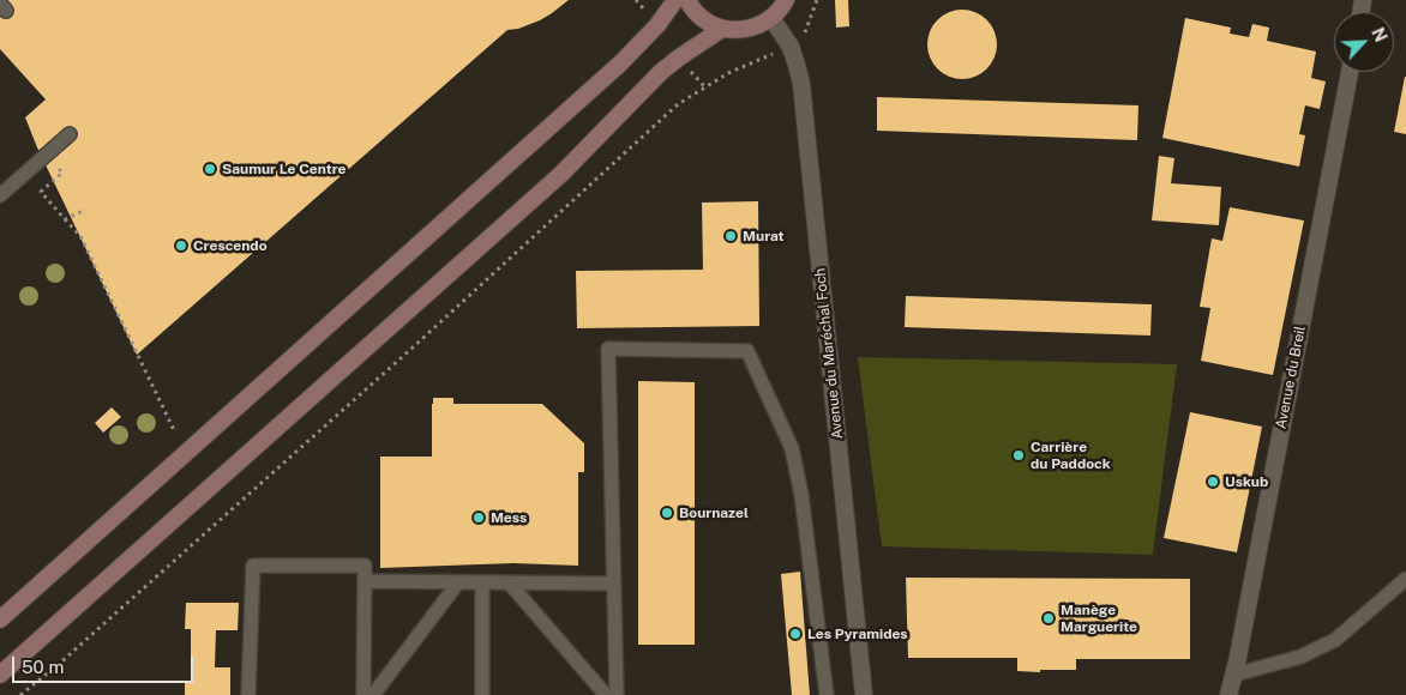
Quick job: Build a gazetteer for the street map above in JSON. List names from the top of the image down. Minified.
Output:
{"streets":{"street":["Avenue du Maréchal Foch","Avenue du Breil"]},"places":["Saumur Le Centre","Murat","Crescendo","Carrière du Paddock","Uskub","Bournazel","Mess","Manège Marguerite","Les Pyramides"],"scale_bar":"50 m","north":"top right"}
